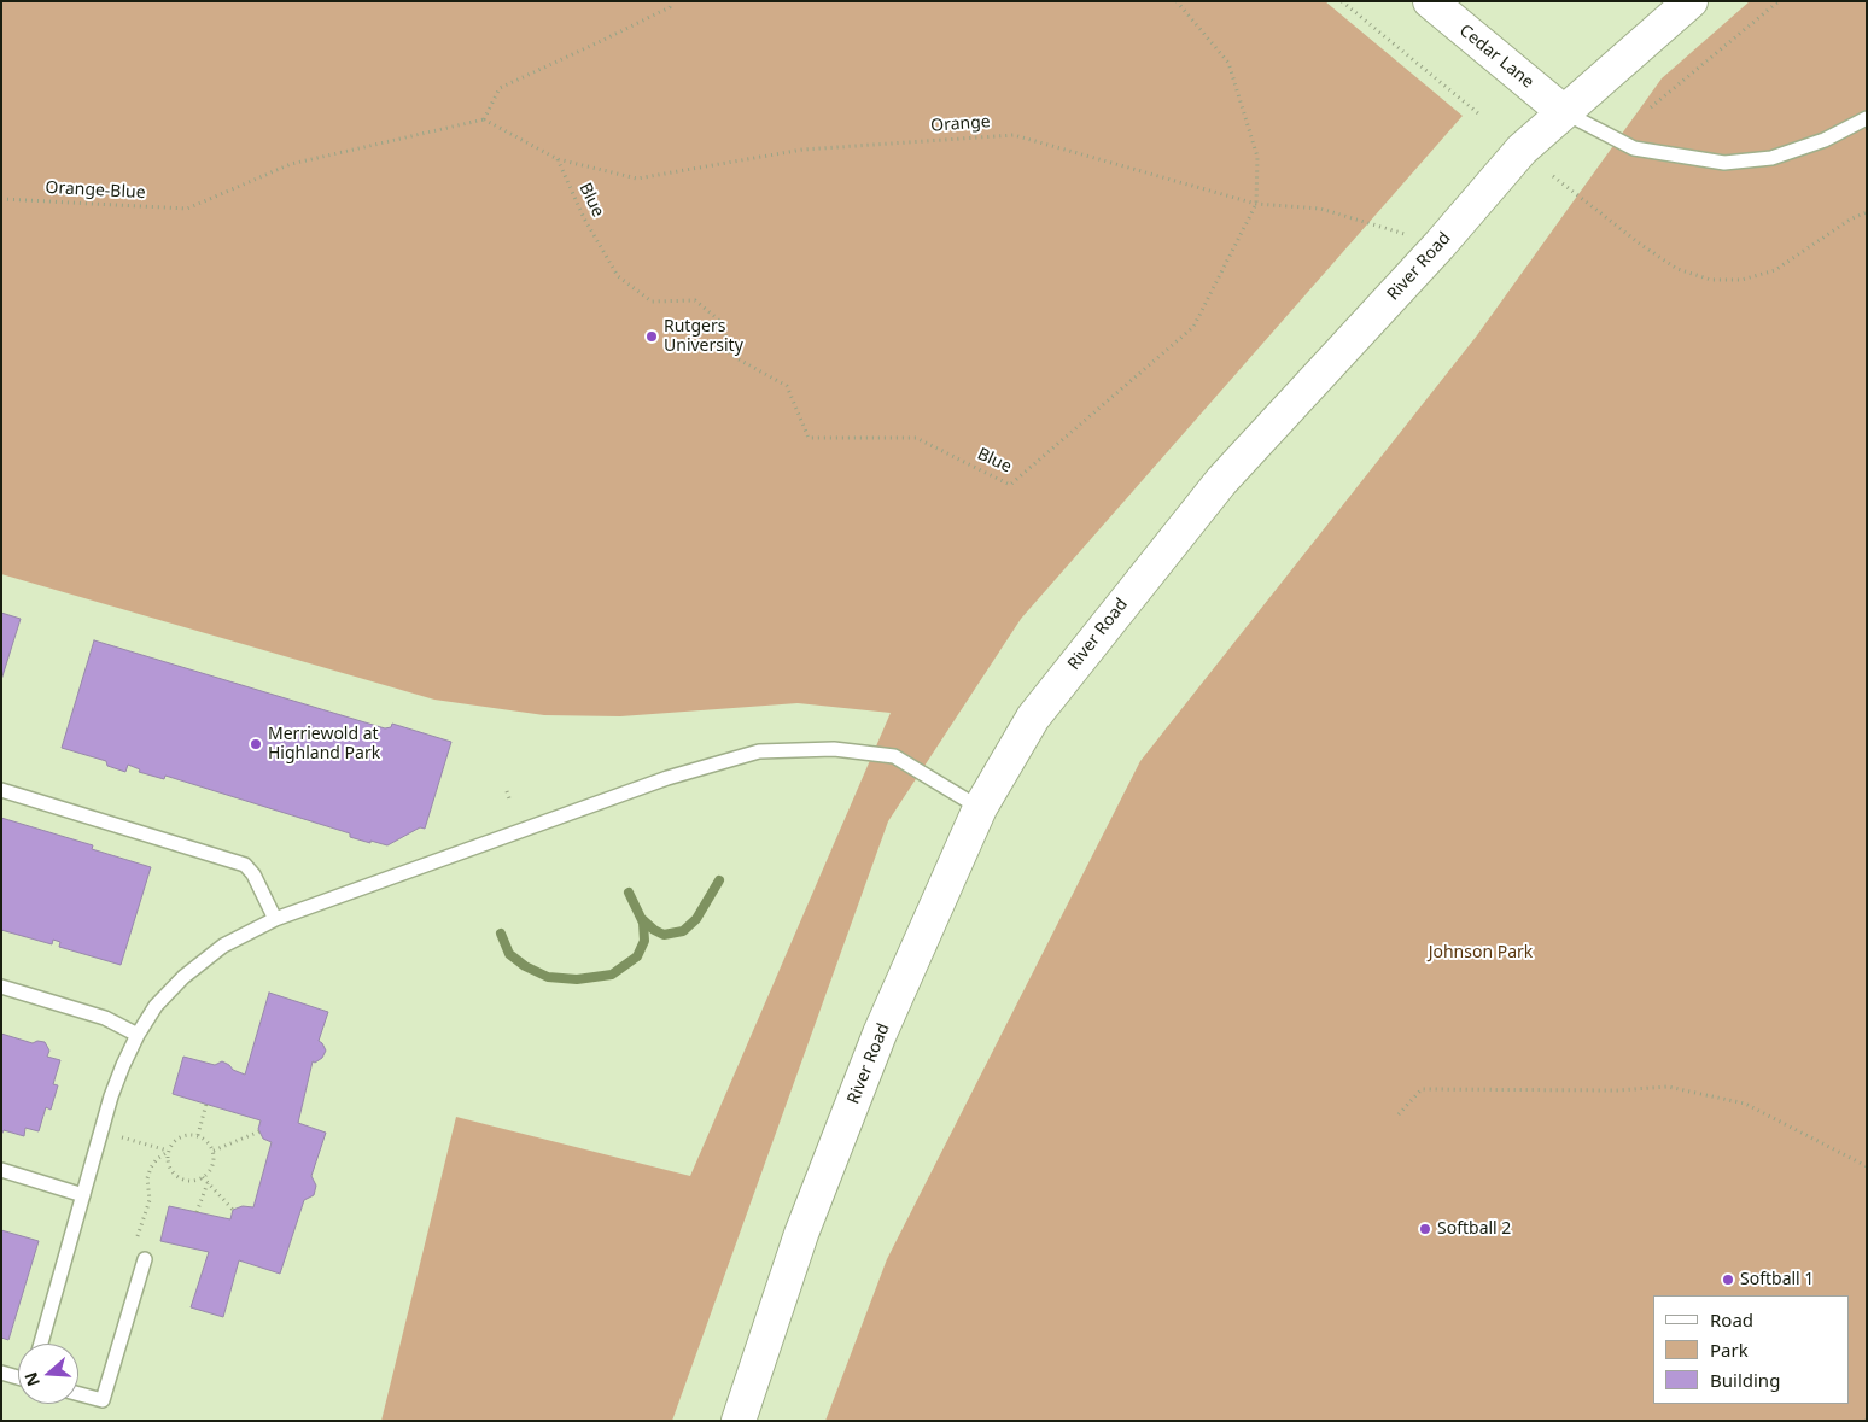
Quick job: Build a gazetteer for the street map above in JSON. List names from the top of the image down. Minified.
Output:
{"streets":{"street":["Cedar Lane","River Road"],"path":["Orange","Orange-Blue","Blue"]},"crossings":[["Cedar Lane","River Road"],["Orange","Orange-Blue"],["Orange","Blue"],["Orange","River Road"]],"parks":["Johnson Park"],"places":["Rutgers University","Merriewold at Highland Park","Softball 2","Softball 1"],"legend":["Road","Park","Building"],"north":"left"}
